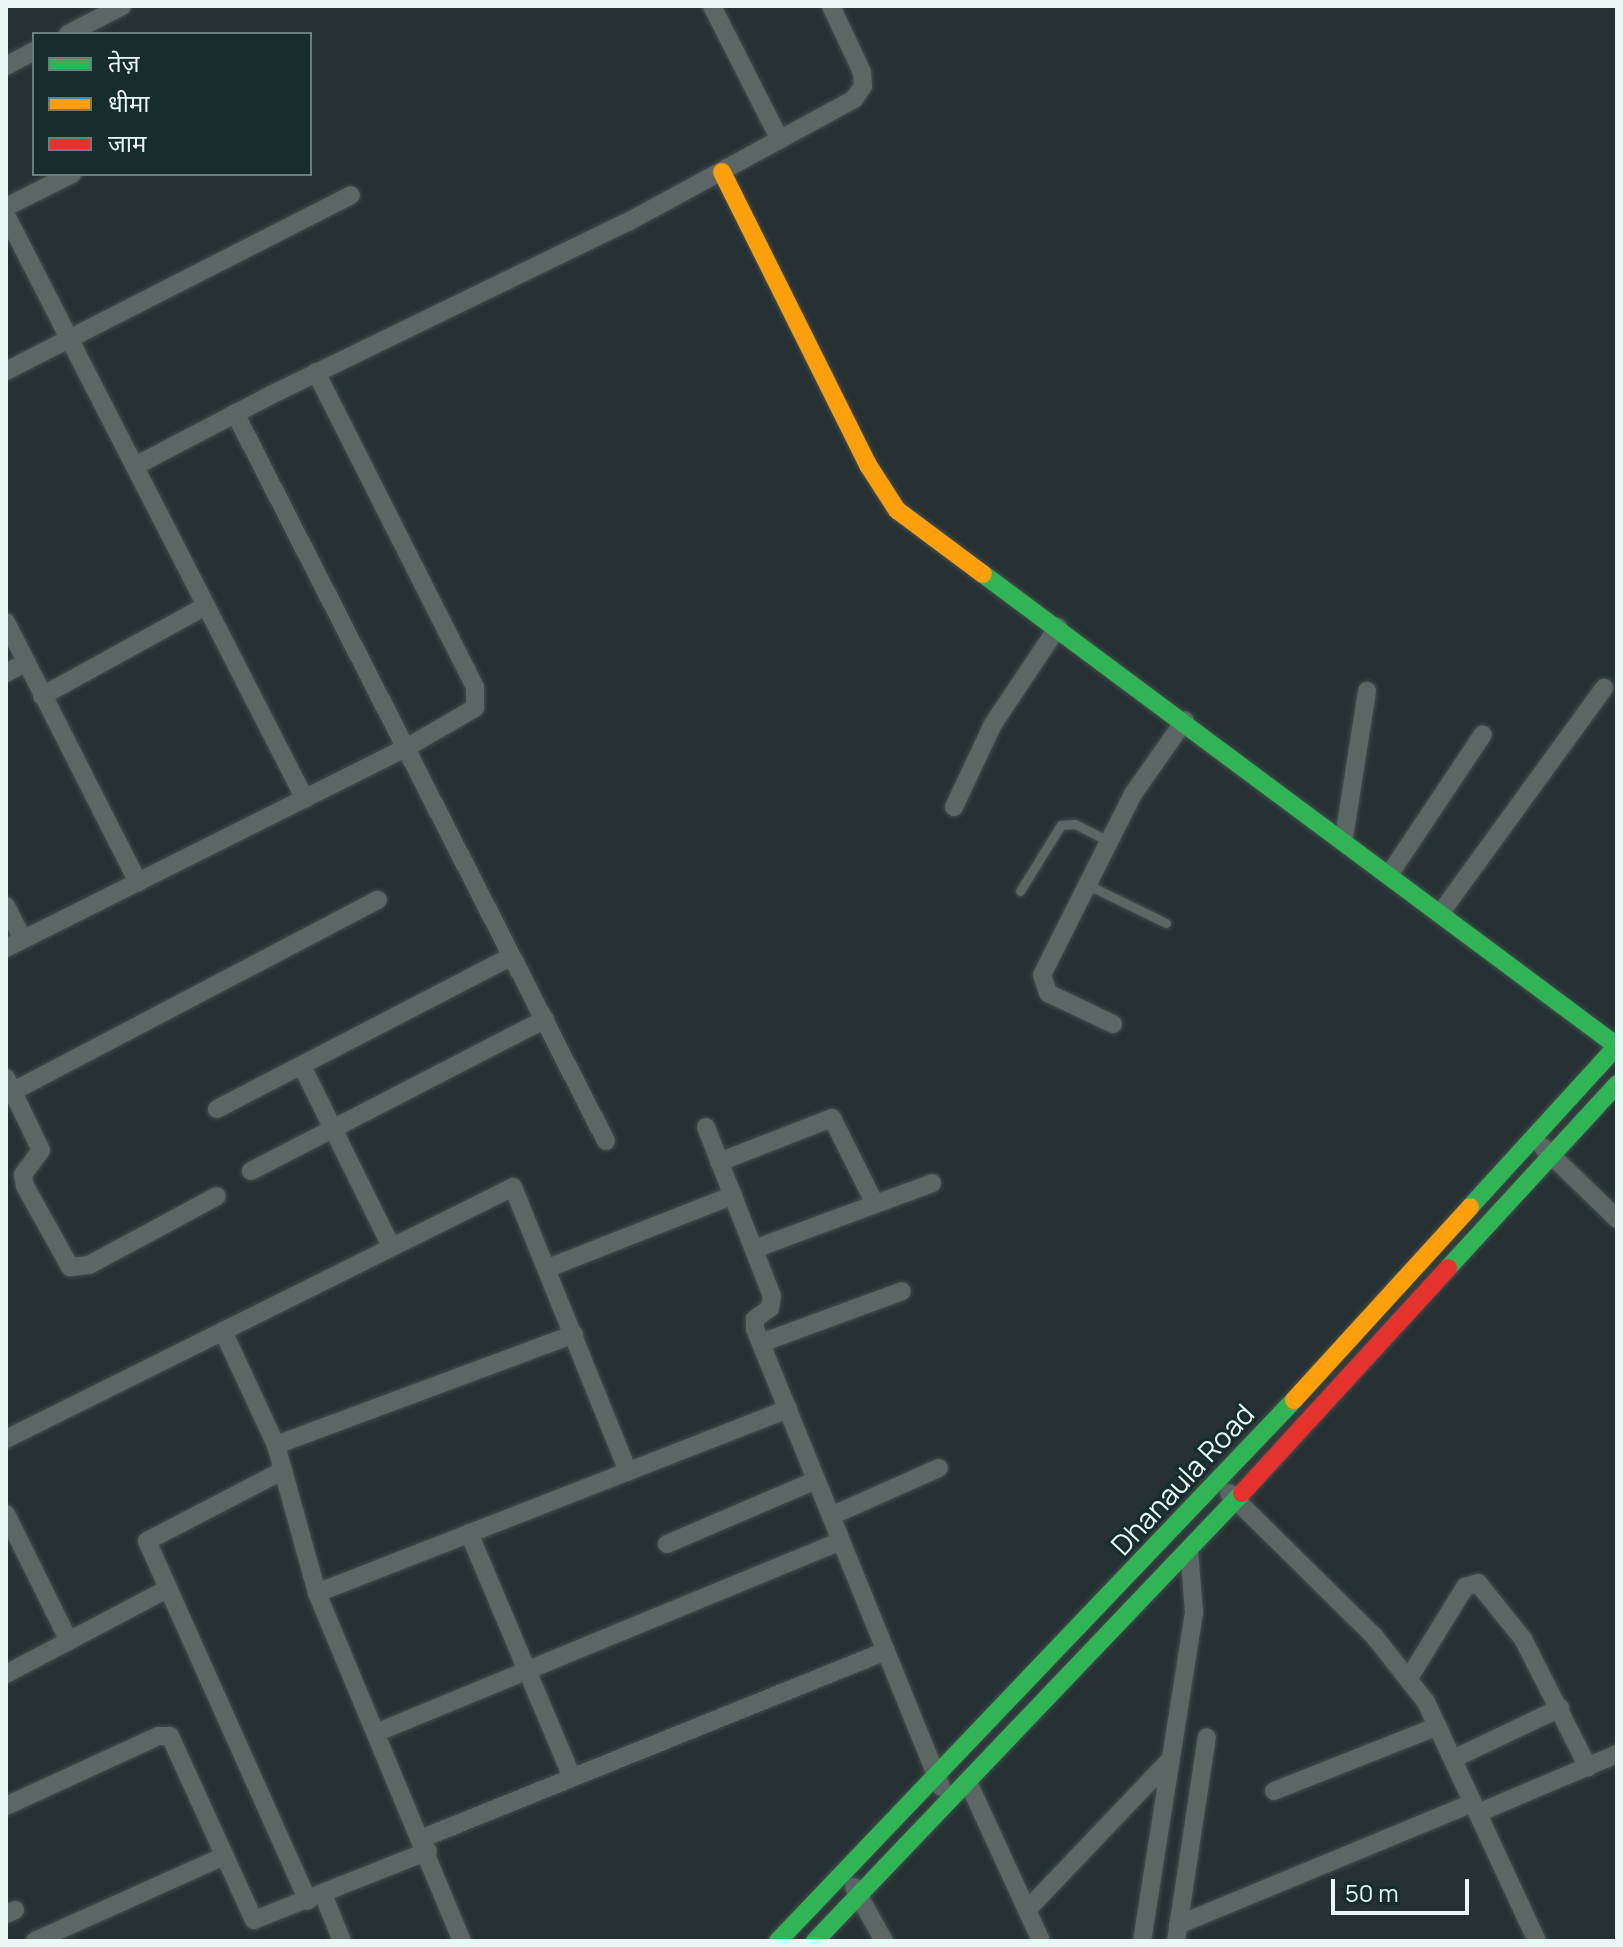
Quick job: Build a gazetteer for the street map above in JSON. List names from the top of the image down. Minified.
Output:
{"streets":{"street":["Dhanaula Road"]},"legend":["तेज़","धीमा","जाम"],"scale_bar":"50 m"}
